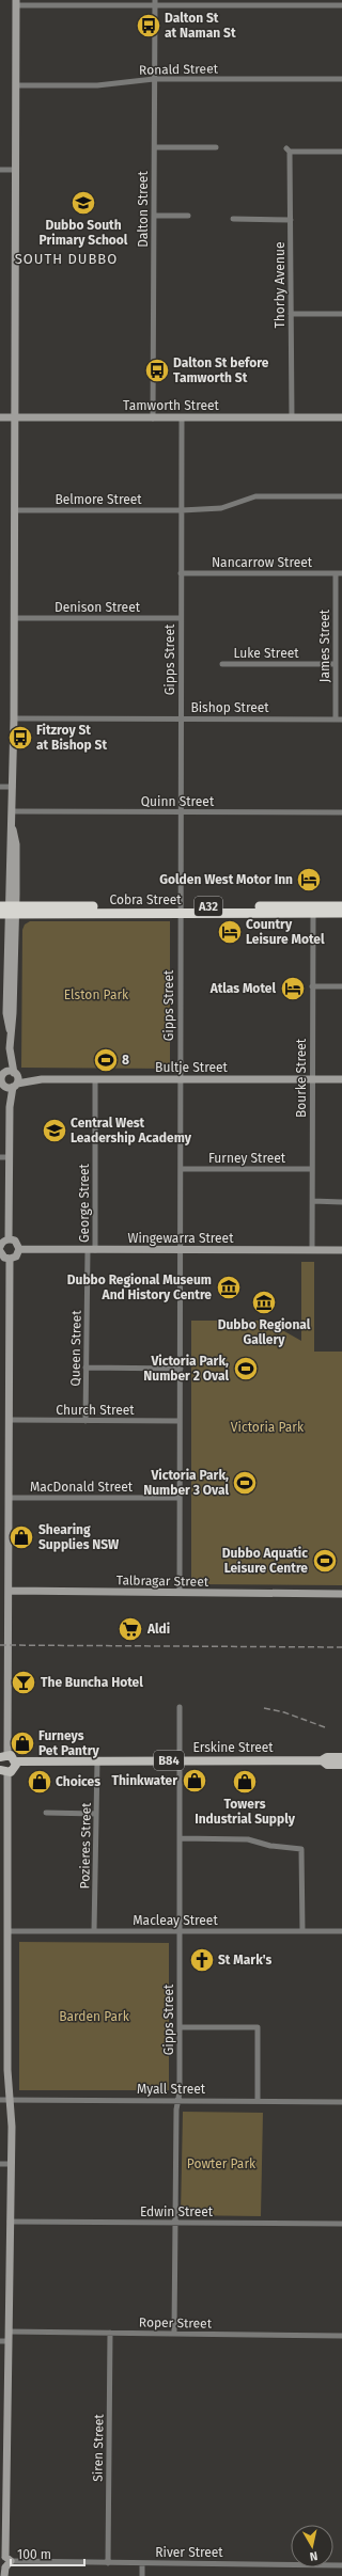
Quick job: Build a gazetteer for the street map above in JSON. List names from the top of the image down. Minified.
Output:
{"streets":{"highway":["Cobra Street","A32"],"main road":["Erskine Street","B84"],"street":["Ronald Street","Dalton Street","Thorby Avenue","Tamworth Street","Belmore Street","Nancarrow Street","Denison Street","James Street","Luke Street","Gipps Street","Bishop Street","Quinn Street","Bultje Street","Bourke Street","Furney Street","George Street","Wingewarra Street","Queen Street","Church Street","MacDonald Street","Talbragar Street","Pozieres Street","Macleay Street","Myall Street","Edwin Street","Roper Street","Siren Street","River Street"]},"crossings":[["Ronald Street","Dalton Street"],["Dalton Street","Tamworth Street"],["Thorby Avenue","Tamworth Street"],["Tamworth Street","Gipps Street"],["Belmore Street","Gipps Street"],["Nancarrow Street","James Street"],["Nancarrow Street","Gipps Street"],["Denison Street","Gipps Street"],["James Street","Luke Street"],["James Street","Bishop Street"],["Gipps Street","Bishop Street"],["Gipps Street","Quinn Street"],["Gipps Street","Cobra Street"],["Gipps Street","Bultje Street"],["Gipps Street","Furney Street"],["Gipps Street","Wingewarra Street"],["Gipps Street","Church Street"],["Gipps Street","MacDonald Street"],["Gipps Street","Talbragar Street"],["Gipps Street","Erskine Street"],["Gipps Street","Macleay Street"],["Gipps Street","Myall Street"],["Gipps Street","Edwin Street"],["Gipps Street","Roper Street"],["Cobra Street","Bourke Street"],["Bultje Street","Bourke Street"],["Bultje Street","George Street"],["Bourke Street","Furney Street"],["Bourke Street","Wingewarra Street"],["George Street","Wingewarra Street"],["George Street","Queen Street"],["Wingewarra Street","Queen Street"],["Queen Street","Church Street"],["Erskine Street","Pozieres Street"],["Pozieres Street","Macleay Street"],["Roper Street","Siren Street"],["Siren Street","River Street"]],"districts":["SOUTH DUBBO"],"parks":["Elston Park","Victoria Park","Barden Park","Powter Park"],"places":{"bus stop":["Dalton St at Naman St","Dalton St before Tamworth St","Fitzroy St at Bishop St"],"school or university":["Dubbo South Primary School","Central West Leadership Academy"],"hotel":["Golden West Motor Inn","Country Leisure Motel","Atlas Motel"],"sports":["8","Victoria Park, Number 2 Oval","Victoria Park, Number 3 Oval","Dubbo Aquatic Leisure Centre"],"museum":["Dubbo Regional Museum And History Centre","Dubbo Regional Gallery"],"shop":["Shearing Supplies NSW","Furneys Pet Pantry","Thinkwater","Choices","Towers Industrial Supply"],"supermarket":["Aldi"],"bar":["The Buncha Hotel"],"church":["St Mark's"]},"scale_bar":"100 m","north":"bottom"}
